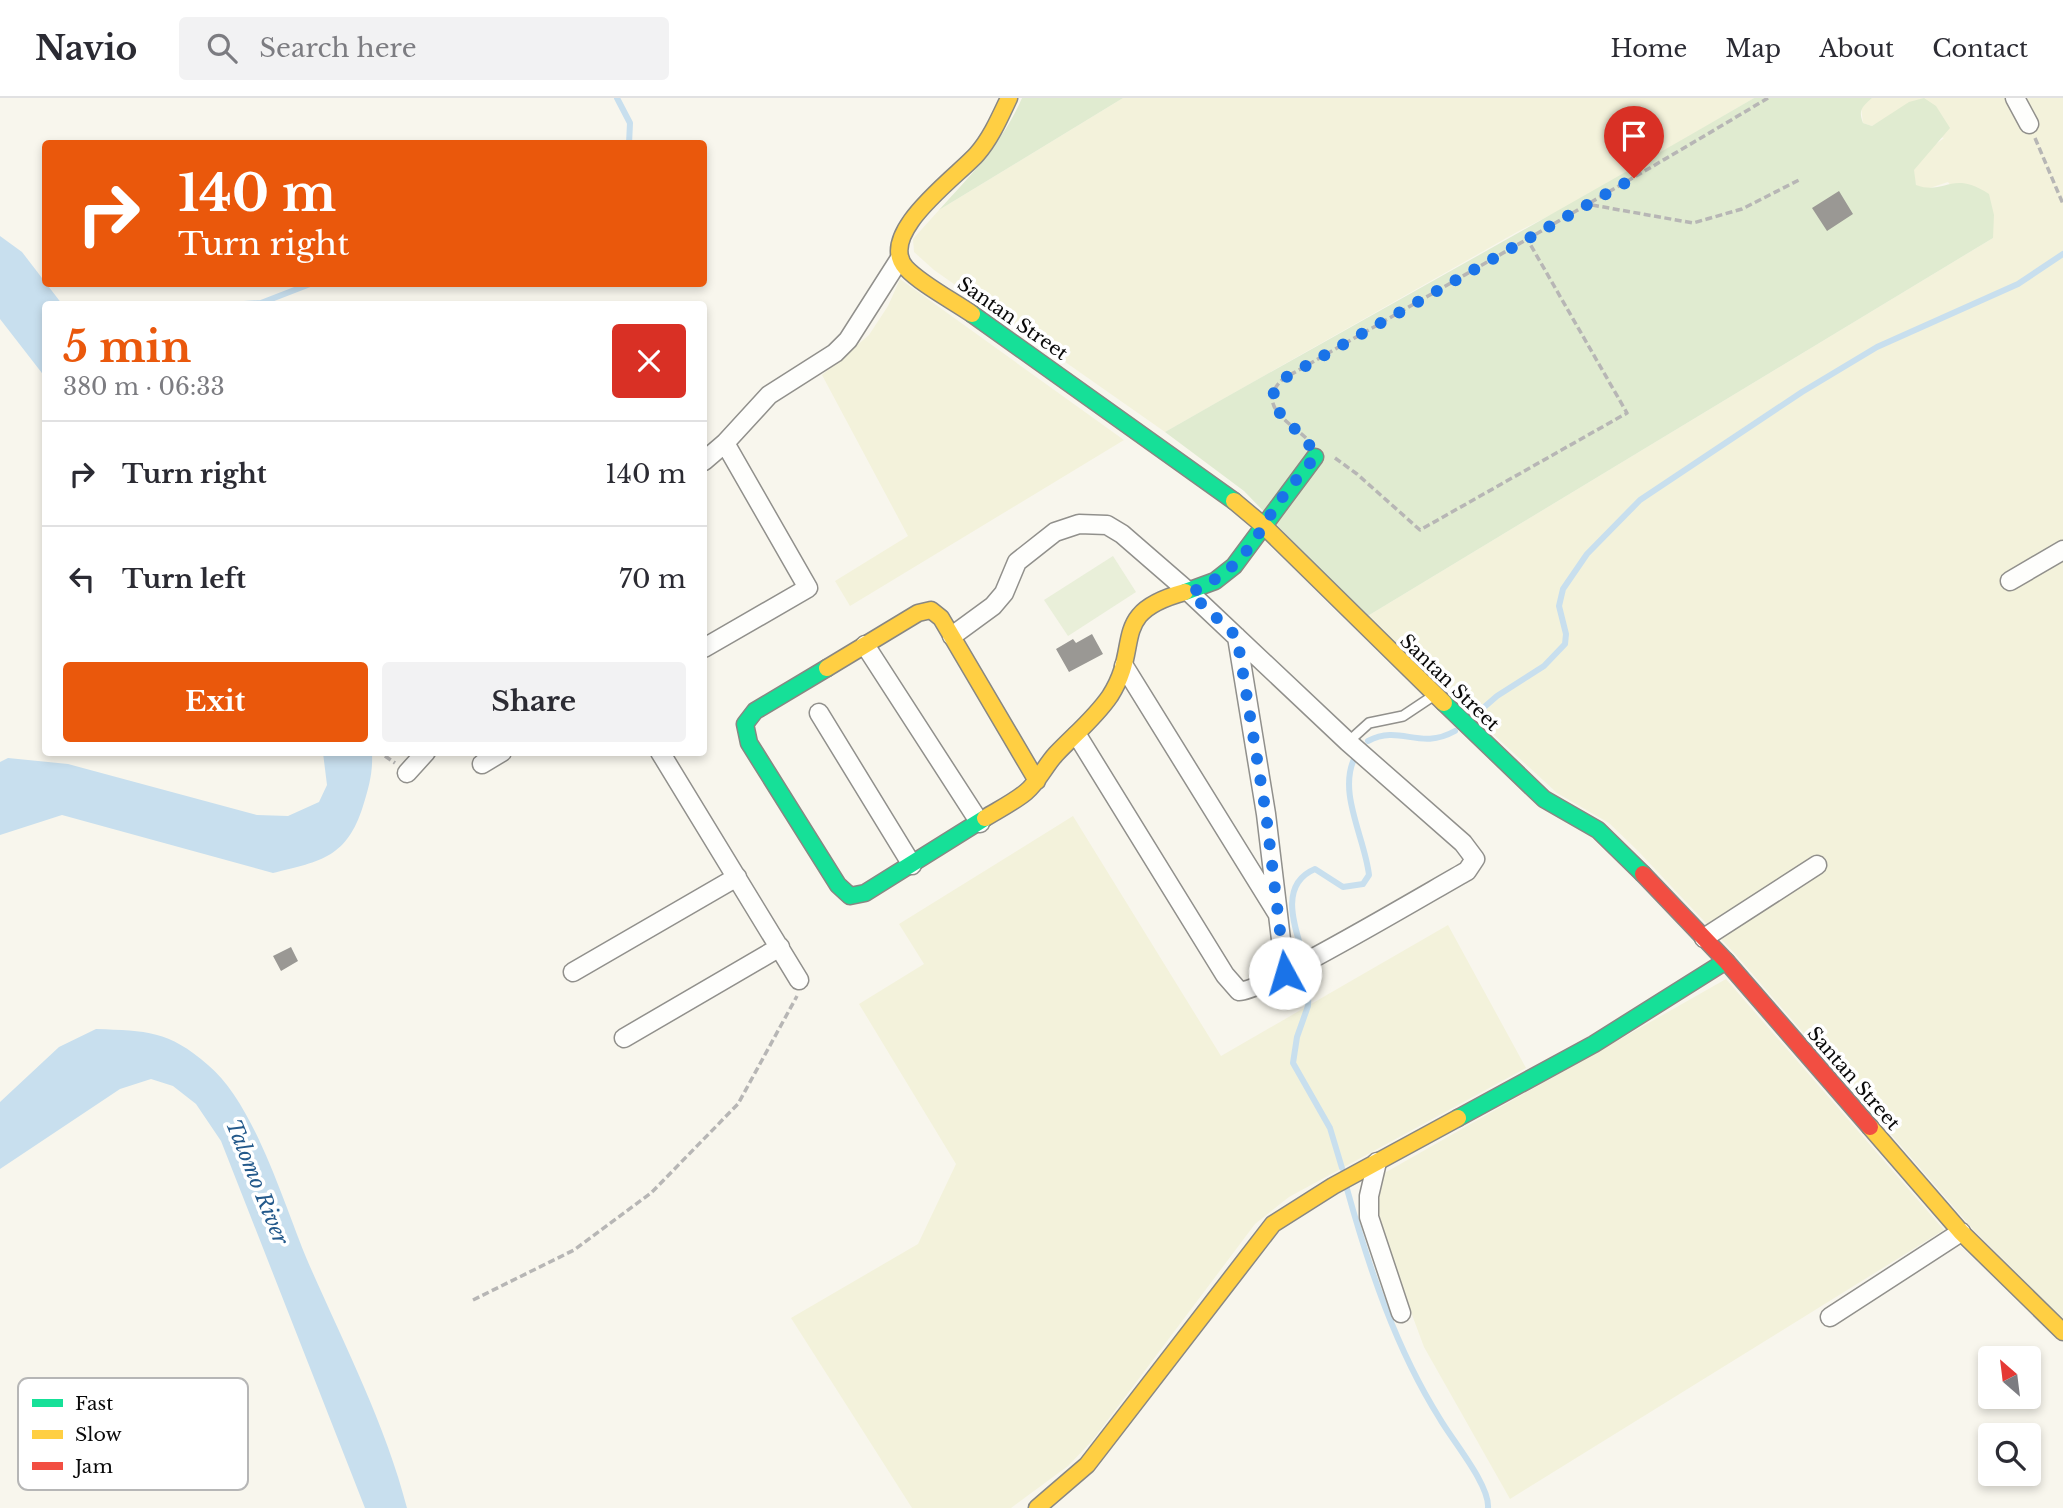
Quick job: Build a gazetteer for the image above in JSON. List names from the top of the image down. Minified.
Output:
{"streets":{"street":["Santan Street"]},"water":["Talomo River"],"legend":["Fast","Slow","Jam"],"north":"top left","page":{"header":"Navio","search":"Search here","nav":["Home","Map","About","Contact"],"turn":["140 m","Turn right"],"heading":["5 min","380 m · 06:33"],"list":[{"name":"Turn right","value":"140 m"},{"name":"Turn left","value":"70 m"}],"buttons":["Exit","Share"]}}
